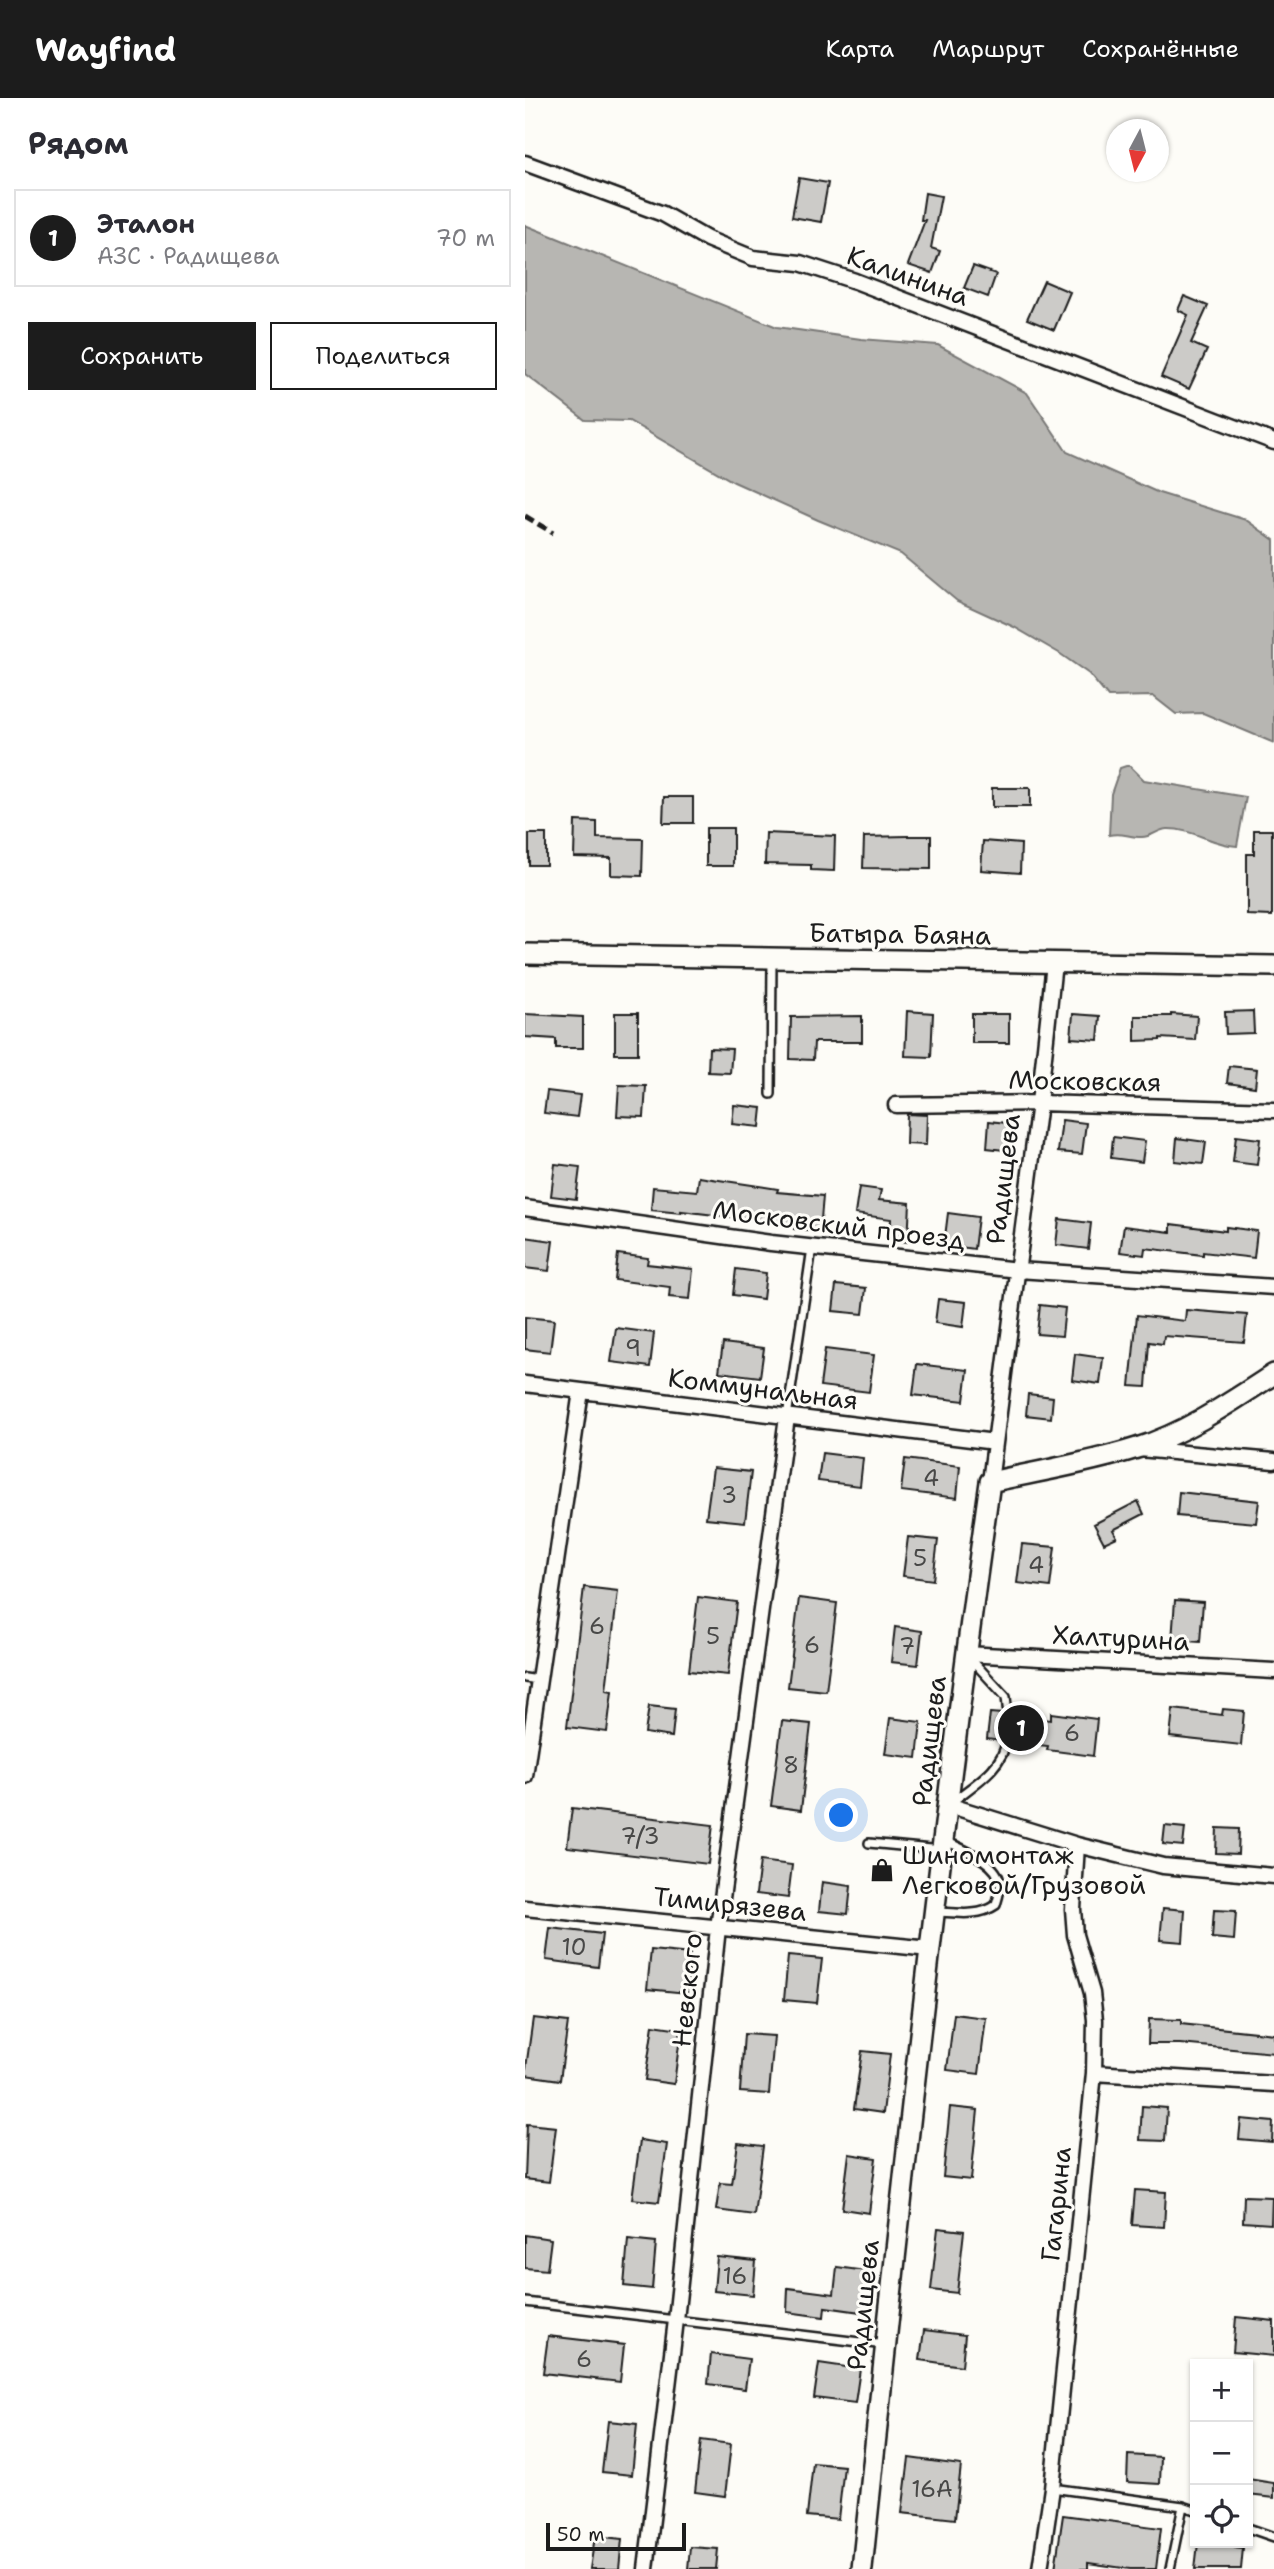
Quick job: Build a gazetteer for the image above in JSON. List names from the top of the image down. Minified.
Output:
{"streets":{"street":["Калинина","Батыра Баяна","Московская","Радищева","Московский проезд","Коммунальная","Халтурина","Тимирязева","Невского","Гагарина"]},"crossings":[["Батыра Баяна","Радищева"],["Московская","Радищева"],["Радищева","Московский проезд"],["Радищева","Коммунальная"],["Радищева","Халтурина"],["Радищева","Тимирязева"],["Коммунальная","Невского"],["Тимирязева","Невского"]],"places":{"shop":["Шиномонтаж Легковой/Грузовой"]},"house_numbers":["9","4","3","5","4","6","5","6","7","6","8","7/3","10","16","6","16А"],"scale_bar":"50 m","north":"bottom","page":{"header":"Wayfind","nav":["Карта","Маршрут","Сохранённые"],"heading":"Рядом","list":[{"mark":"1","name":"Эталон","note":"АЗС · Радищева","value":"70 m"}],"buttons":["Сохранить","Поделиться"],"pins":"1","map_buttons":["+","−"],"scale":"50 m"}}
